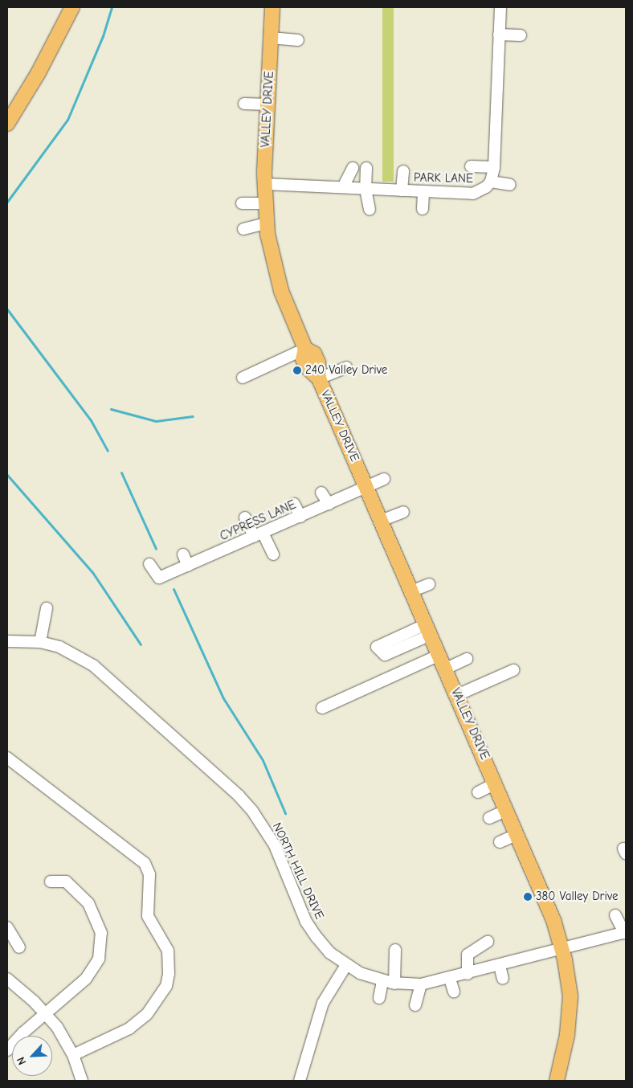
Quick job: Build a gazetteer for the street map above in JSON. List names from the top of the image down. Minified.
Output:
{"streets":{"main road":["VALLEY DRIVE"],"street":["PARK LANE","CYPRESS LANE","NORTH HILL DRIVE"]},"crossings":[["VALLEY DRIVE","PARK LANE"],["VALLEY DRIVE","CYPRESS LANE"],["VALLEY DRIVE","NORTH HILL DRIVE"]],"places":["240 Valley Drive","380 Valley Drive"],"north":"bottom left"}
